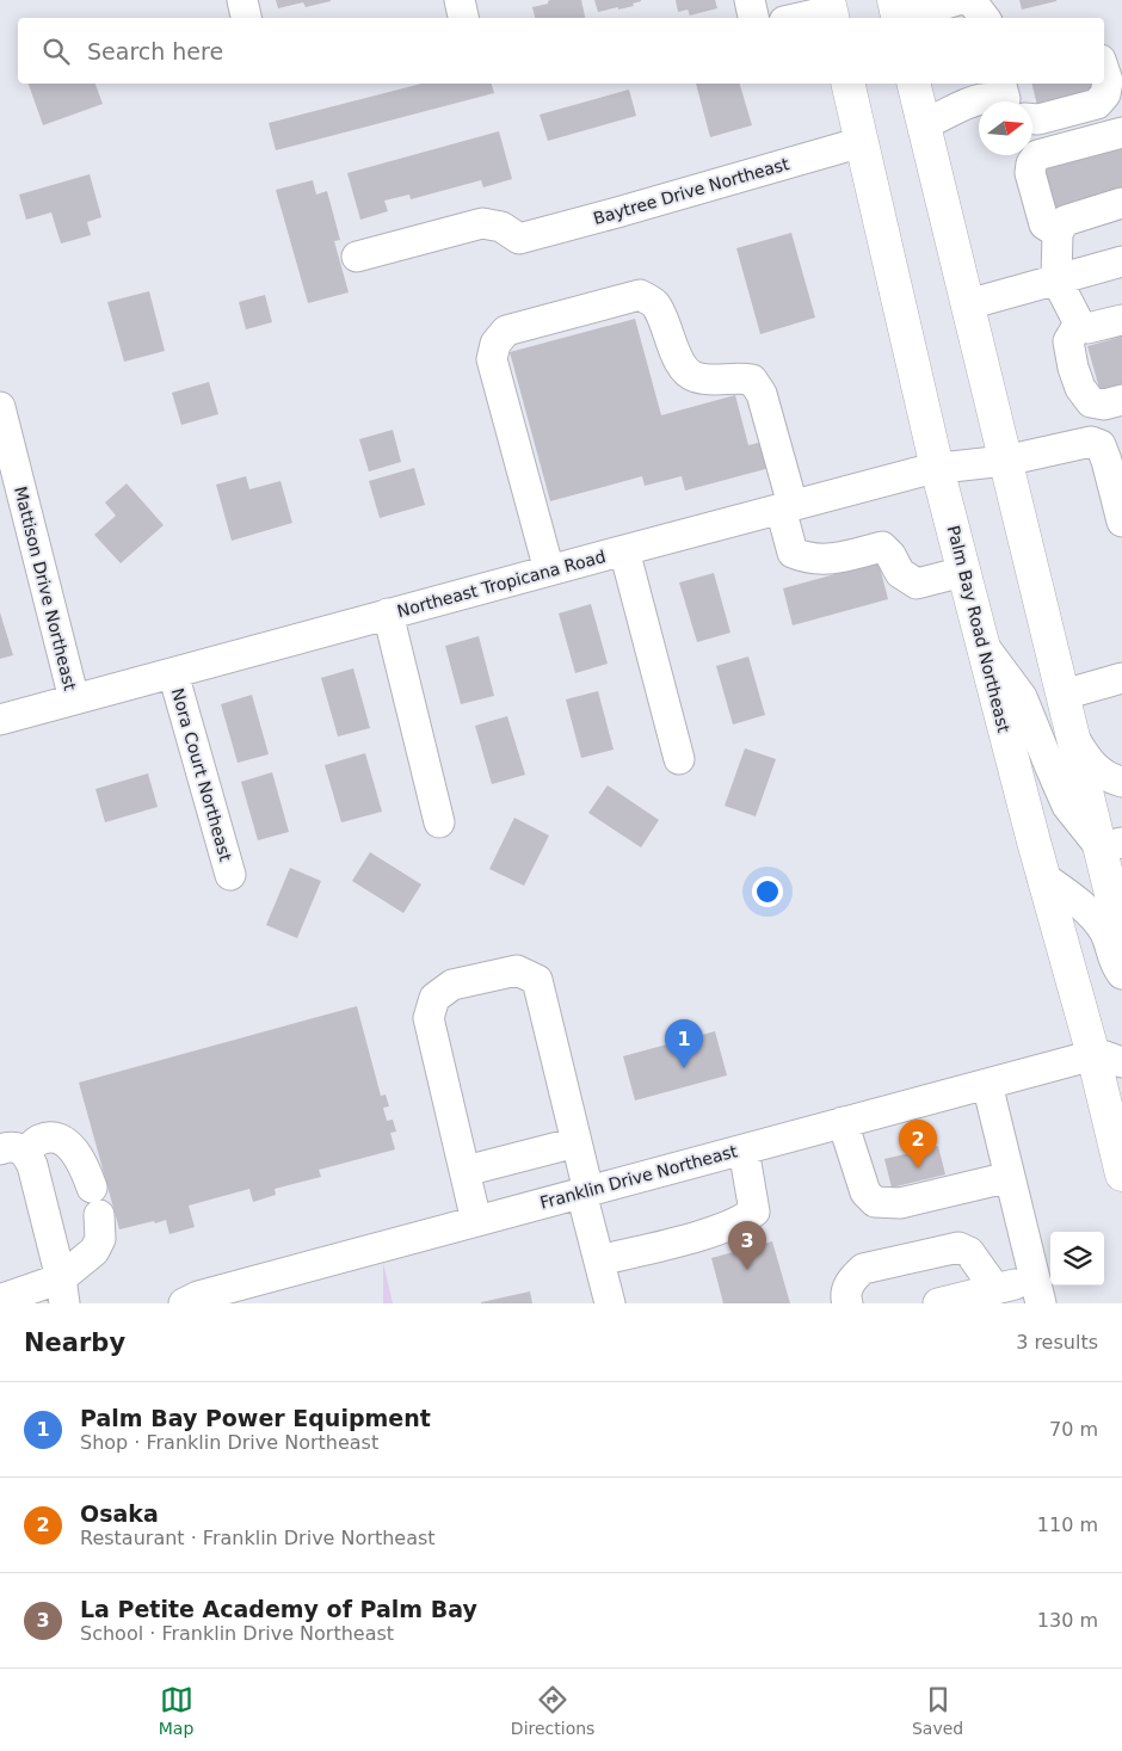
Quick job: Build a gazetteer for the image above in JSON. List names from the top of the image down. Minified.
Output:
{"streets":{"main road":["Palm Bay Road Northeast"],"street":["Baytree Drive Northeast","Northeast Tropicana Road","Mattison Drive Northeast","Nora Court Northeast","Franklin Drive Northeast"]},"crossings":[["Baytree Drive Northeast","Palm Bay Road Northeast"],["Northeast Tropicana Road","Mattison Drive Northeast"],["Northeast Tropicana Road","Palm Bay Road Northeast"],["Northeast Tropicana Road","Nora Court Northeast"],["Palm Bay Road Northeast","Franklin Drive Northeast"]],"north":"right","page":{"search":"Search here","pins":["1","2","3"],"heading":["Nearby","3 results"],"list":[{"mark":"1","name":"Palm Bay Power Equipment","note":"Shop · Franklin Drive Northeast","value":"70 m"},{"mark":"2","name":"Osaka","note":"Restaurant · Franklin Drive Northeast","value":"110 m"},{"mark":"3","name":"La Petite Academy of Palm Bay","note":"School · Franklin Drive Northeast","value":"130 m"}],"nav":["Map","Directions","Saved"]}}
